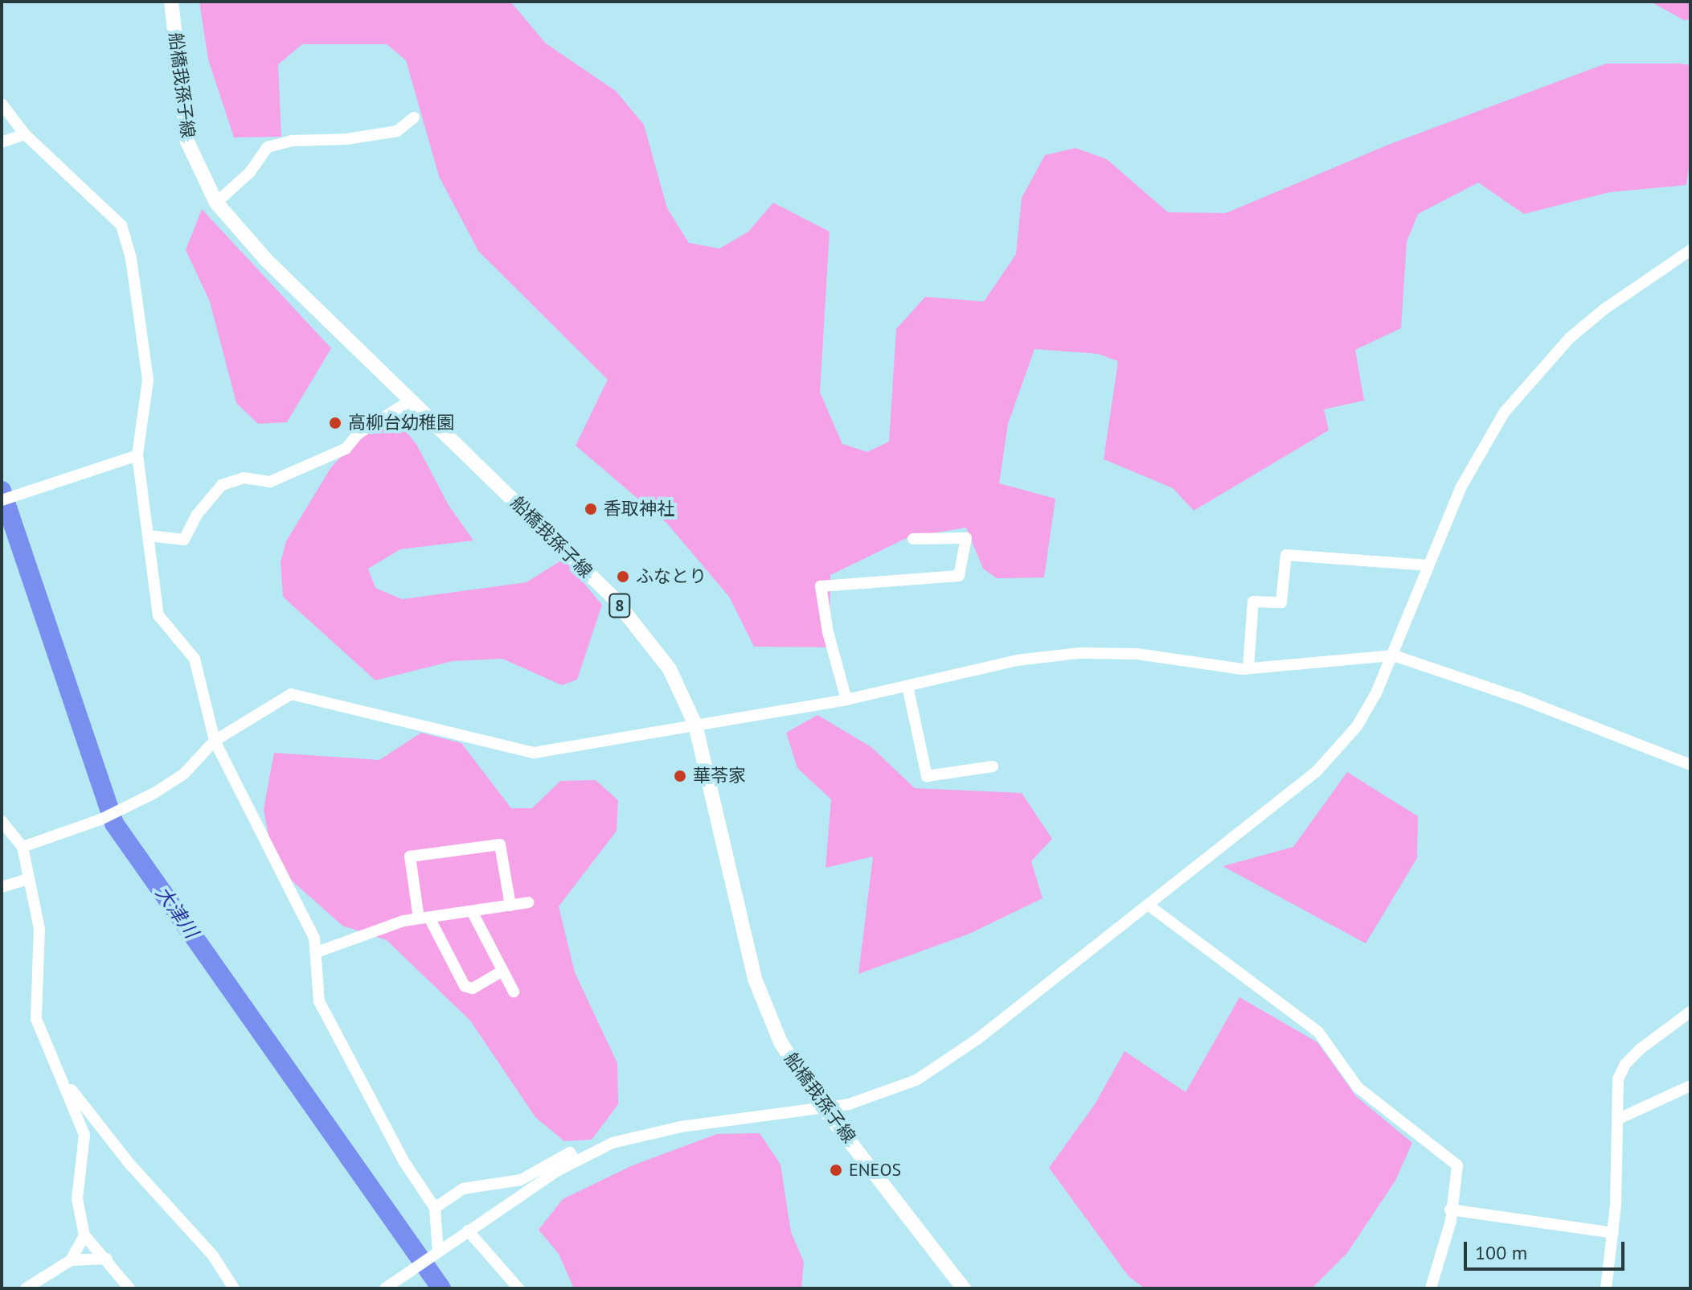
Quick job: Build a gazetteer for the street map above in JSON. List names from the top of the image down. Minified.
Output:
{"streets":{"main road":["船橋我孫子線","8"]},"water":["大津川"],"places":["高柳台幼稚園","香取神社","ふなとり","華苓家","ENEOS"],"scale_bar":"100 m"}
